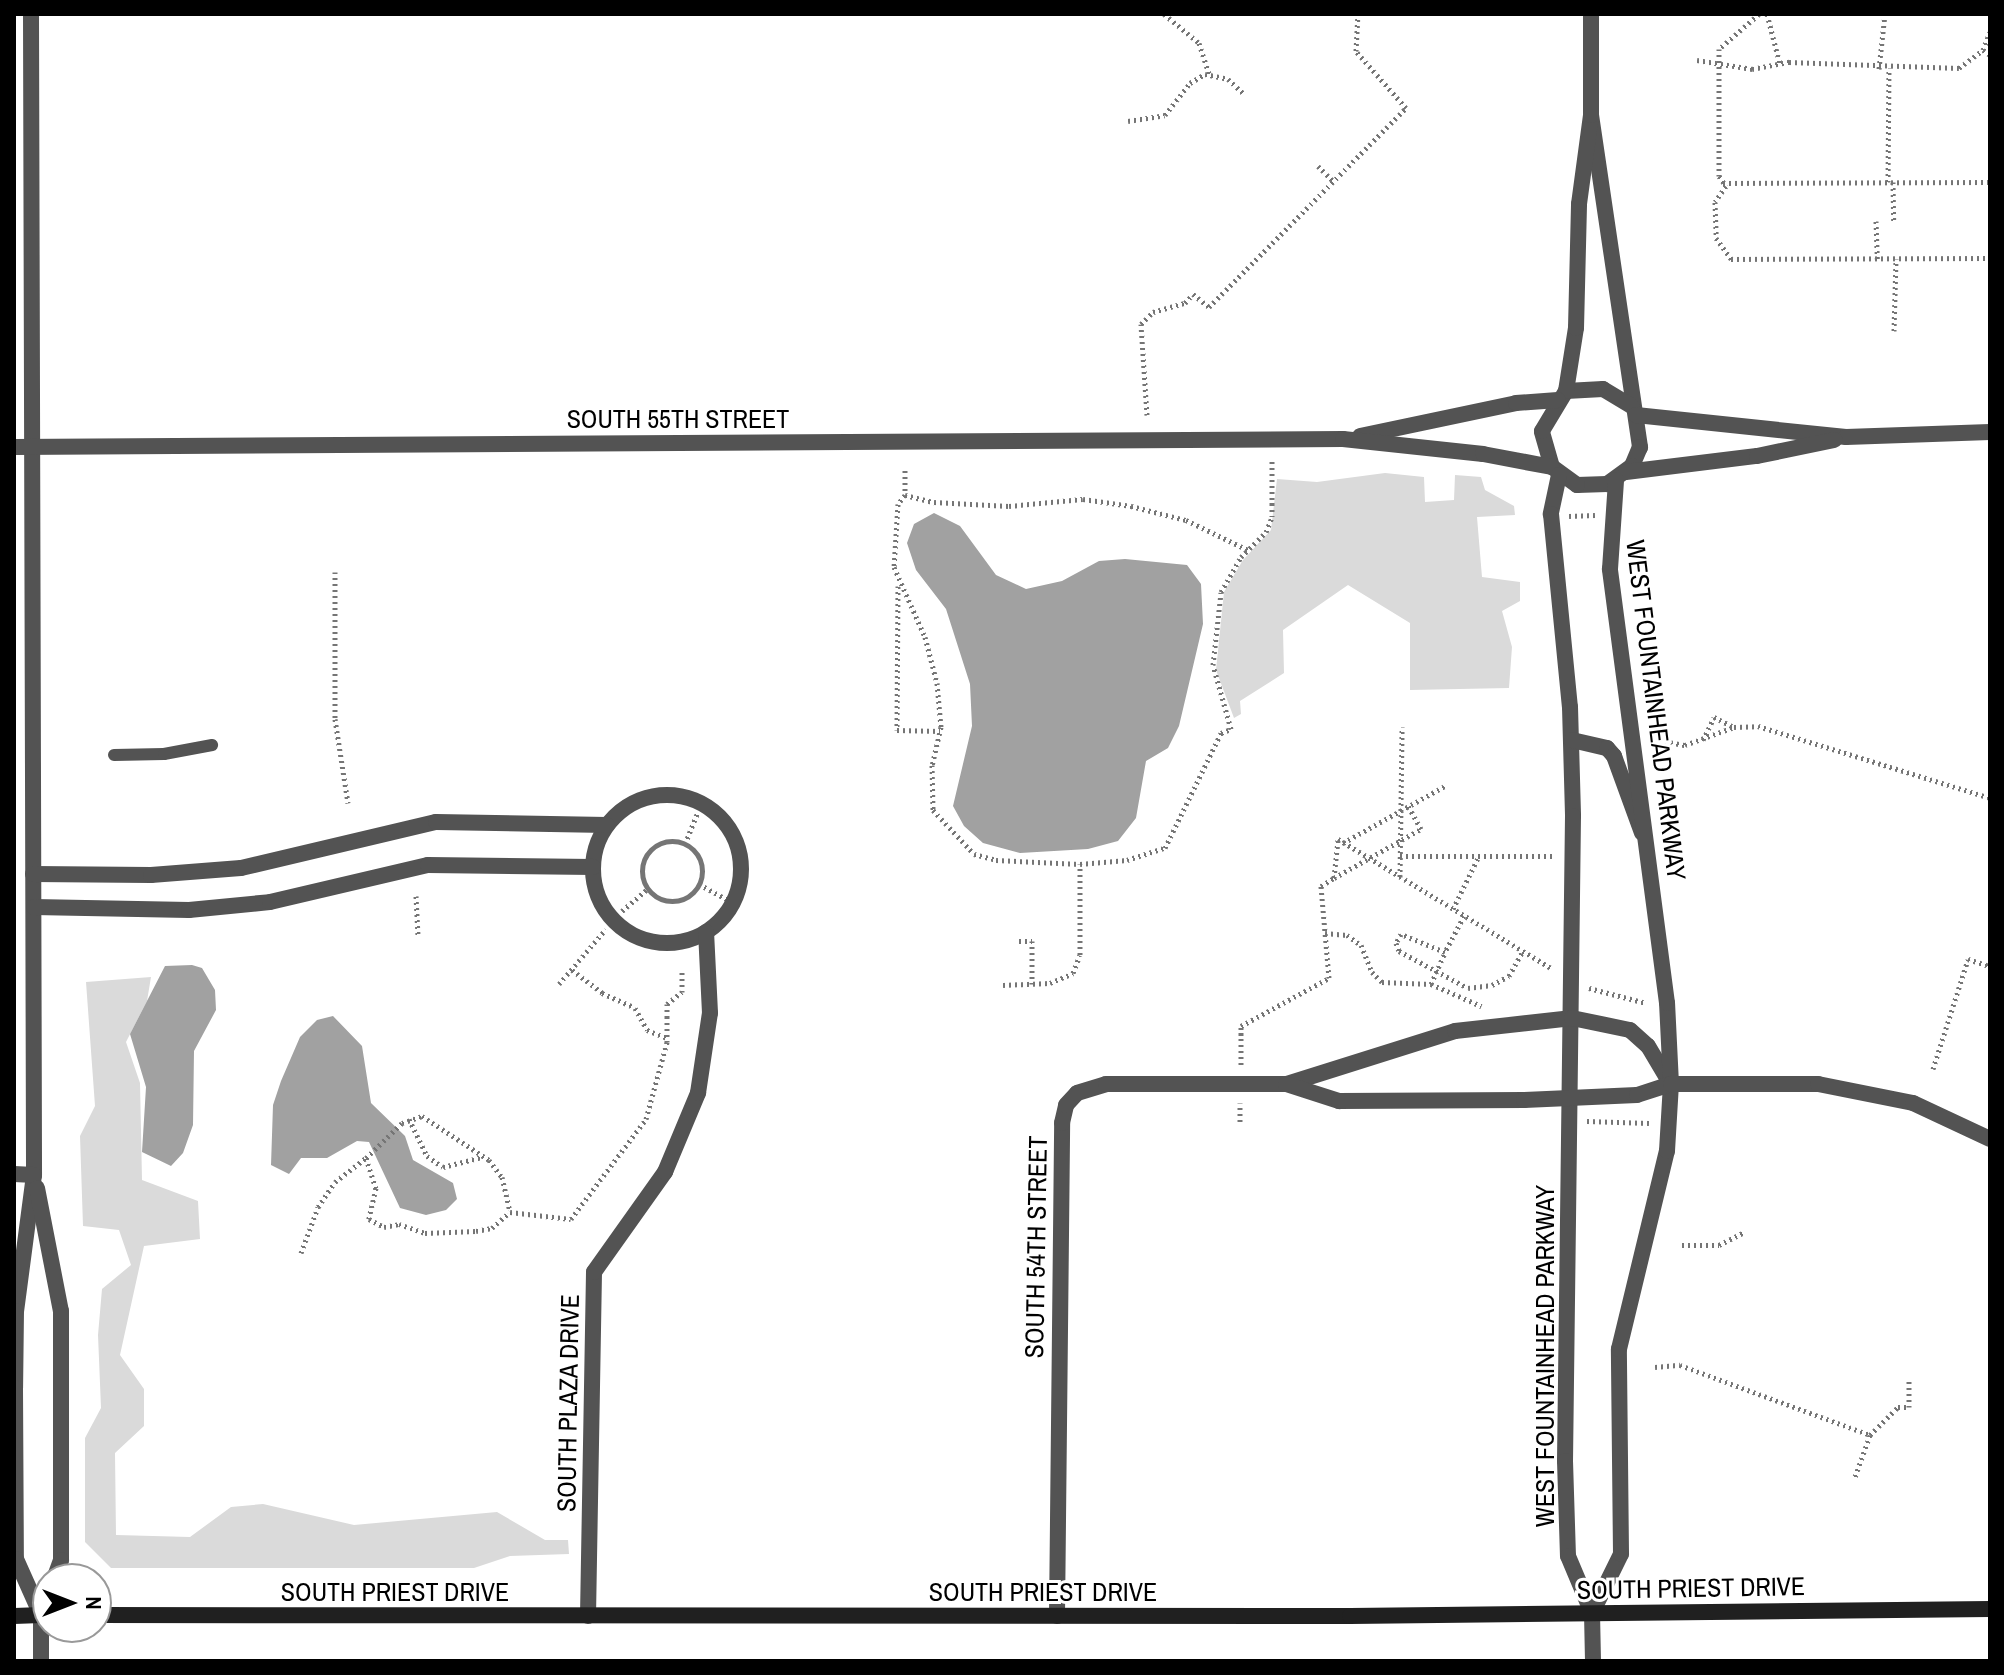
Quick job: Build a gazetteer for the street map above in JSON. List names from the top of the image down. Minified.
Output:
{"streets":{"main road":["SOUTH PRIEST DRIVE"],"street":["SOUTH 55TH STREET","WEST FOUNTAINHEAD PARKWAY","SOUTH 54TH STREET","SOUTH PLAZA DRIVE"]},"crossings":[["SOUTH 55TH STREET","WEST FOUNTAINHEAD PARKWAY"],["WEST FOUNTAINHEAD PARKWAY","SOUTH 54TH STREET"],["WEST FOUNTAINHEAD PARKWAY","SOUTH PRIEST DRIVE"],["SOUTH 54TH STREET","SOUTH PRIEST DRIVE"],["SOUTH PLAZA DRIVE","SOUTH PRIEST DRIVE"]],"north":"right"}
